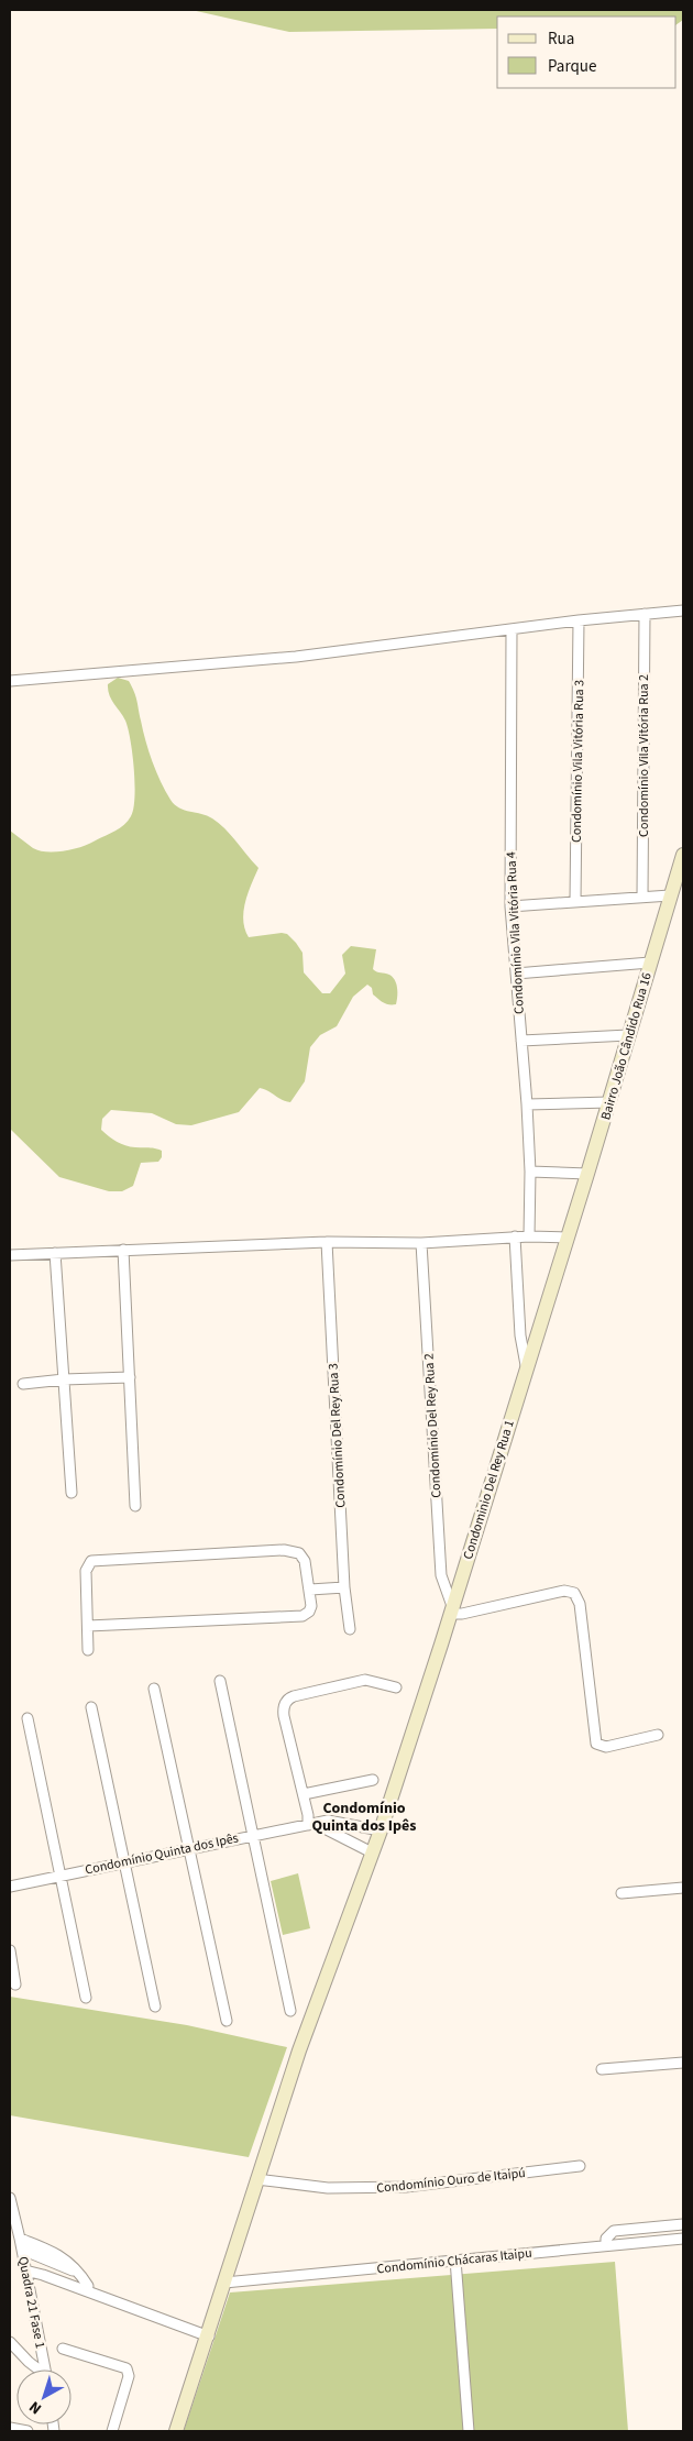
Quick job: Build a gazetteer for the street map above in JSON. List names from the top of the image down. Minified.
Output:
{"streets":{"street":["Condomínio Vila Vitória Rua 2","Condomínio Vila Vitória Rua 3","Condomínio Vila Vitória Rua 4","Bairro João Cândido Rua 16","Condomínio Del Rey Rua 2","Condomínio Del Rey Rua 3","Condominio Del Rey Rua 1","Condomínio Quinta dos Ipês","Condomínio Ouro de Itaipú","Condomínio Chácaras Itaipu","Quadra 21 Fase 1"]},"crossings":[["Bairro João Cândido Rua 16","Condominio Del Rey Rua 1"],["Condomínio Del Rey Rua 2","Condominio Del Rey Rua 1"],["Condominio Del Rey Rua 1","Condomínio Quinta dos Ipês"],["Condominio Del Rey Rua 1","Condomínio Ouro de Itaipú"],["Condominio Del Rey Rua 1","Condomínio Chácaras Itaipu"]],"districts":["Condomínio Quinta dos Ipês"],"legend":["Rua","Parque"],"north":"bottom left"}
